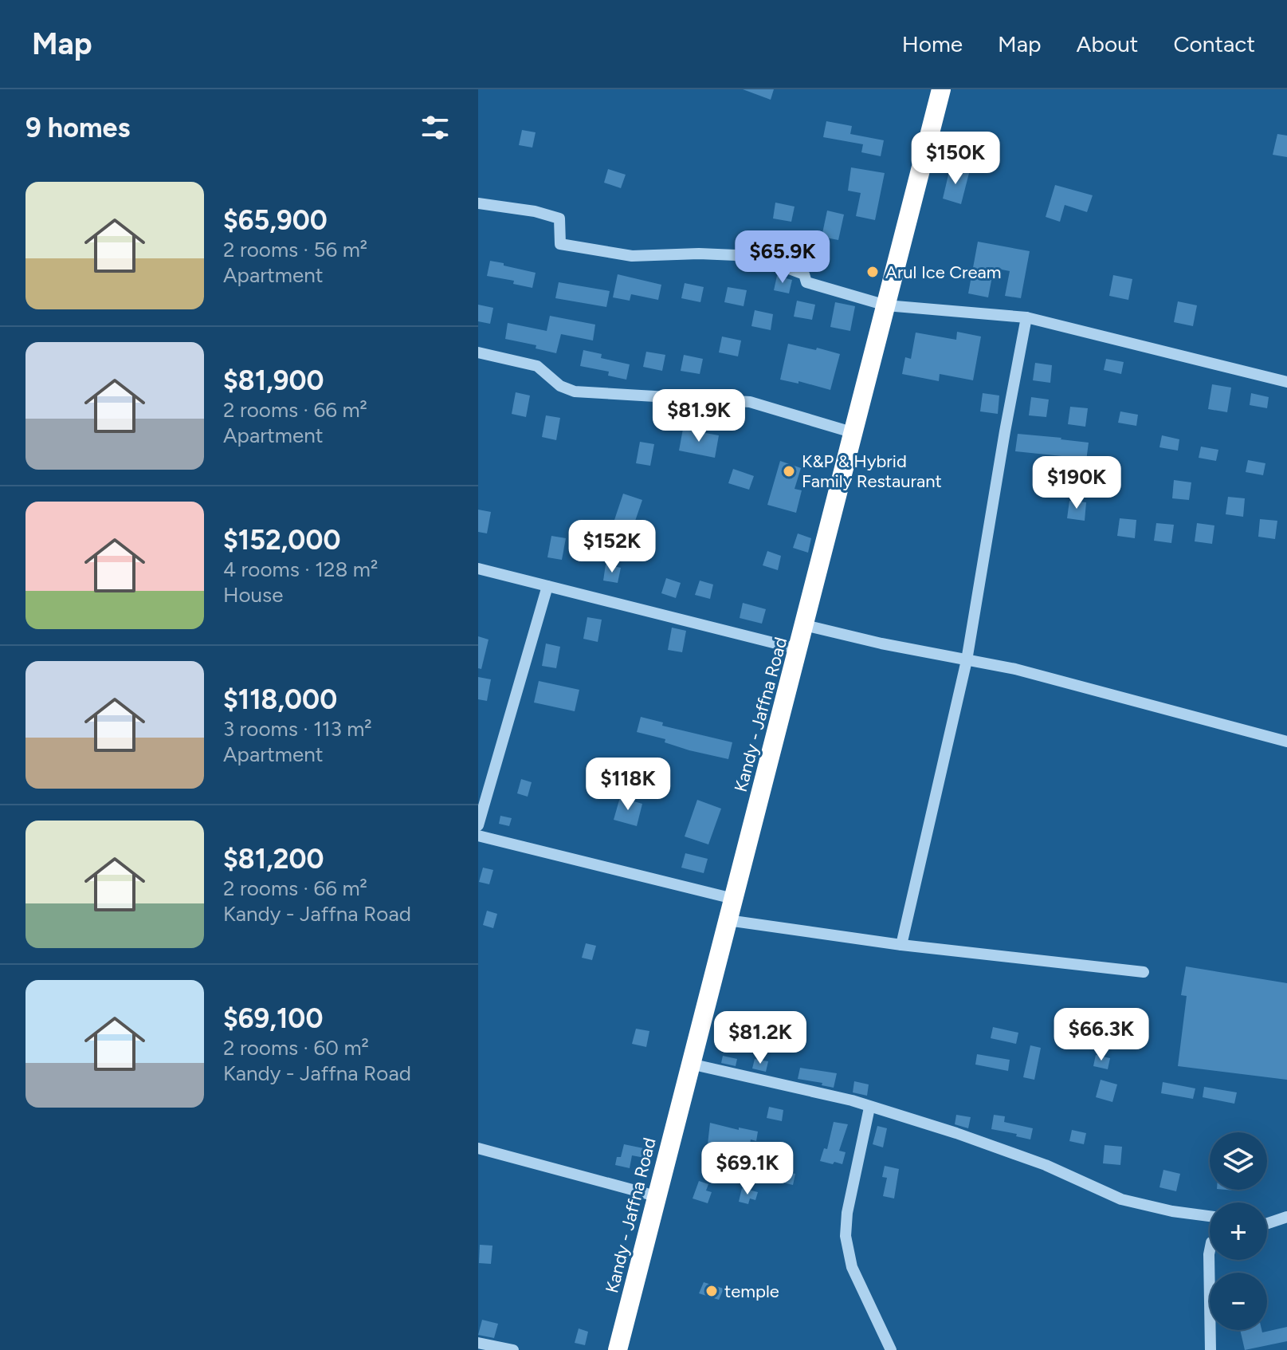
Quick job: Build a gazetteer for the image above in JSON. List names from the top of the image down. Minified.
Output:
{"streets":{"highway":["Kandy - Jaffna Road"]},"places":["Arul Ice Cream","K&P & Hybrid Family Restaurant","temple"],"page":{"header":"Map","nav":["Home","Map","About","Contact"],"heading":"9 homes","price":["$150K","$65.9K","$81.9K","$190K","$152K","$118K","$66.3K","$81.2K","$69.1K"],"list":[{"name":"$65,900","note":"2 rooms · 56 m² · Apartment"},{"name":"$81,900","note":"2 rooms · 66 m² · Apartment"},{"name":"$152,000","note":"4 rooms · 128 m² · House"},{"name":"$118,000","note":"3 rooms · 113 m² · Apartment"},{"name":"$81,200","note":"2 rooms · 66 m² · Kandy - Jaffna Road"},{"name":"$69,100","note":"2 rooms · 60 m² · Kandy - Jaffna Road"}],"map_buttons":["+","−"]}}
